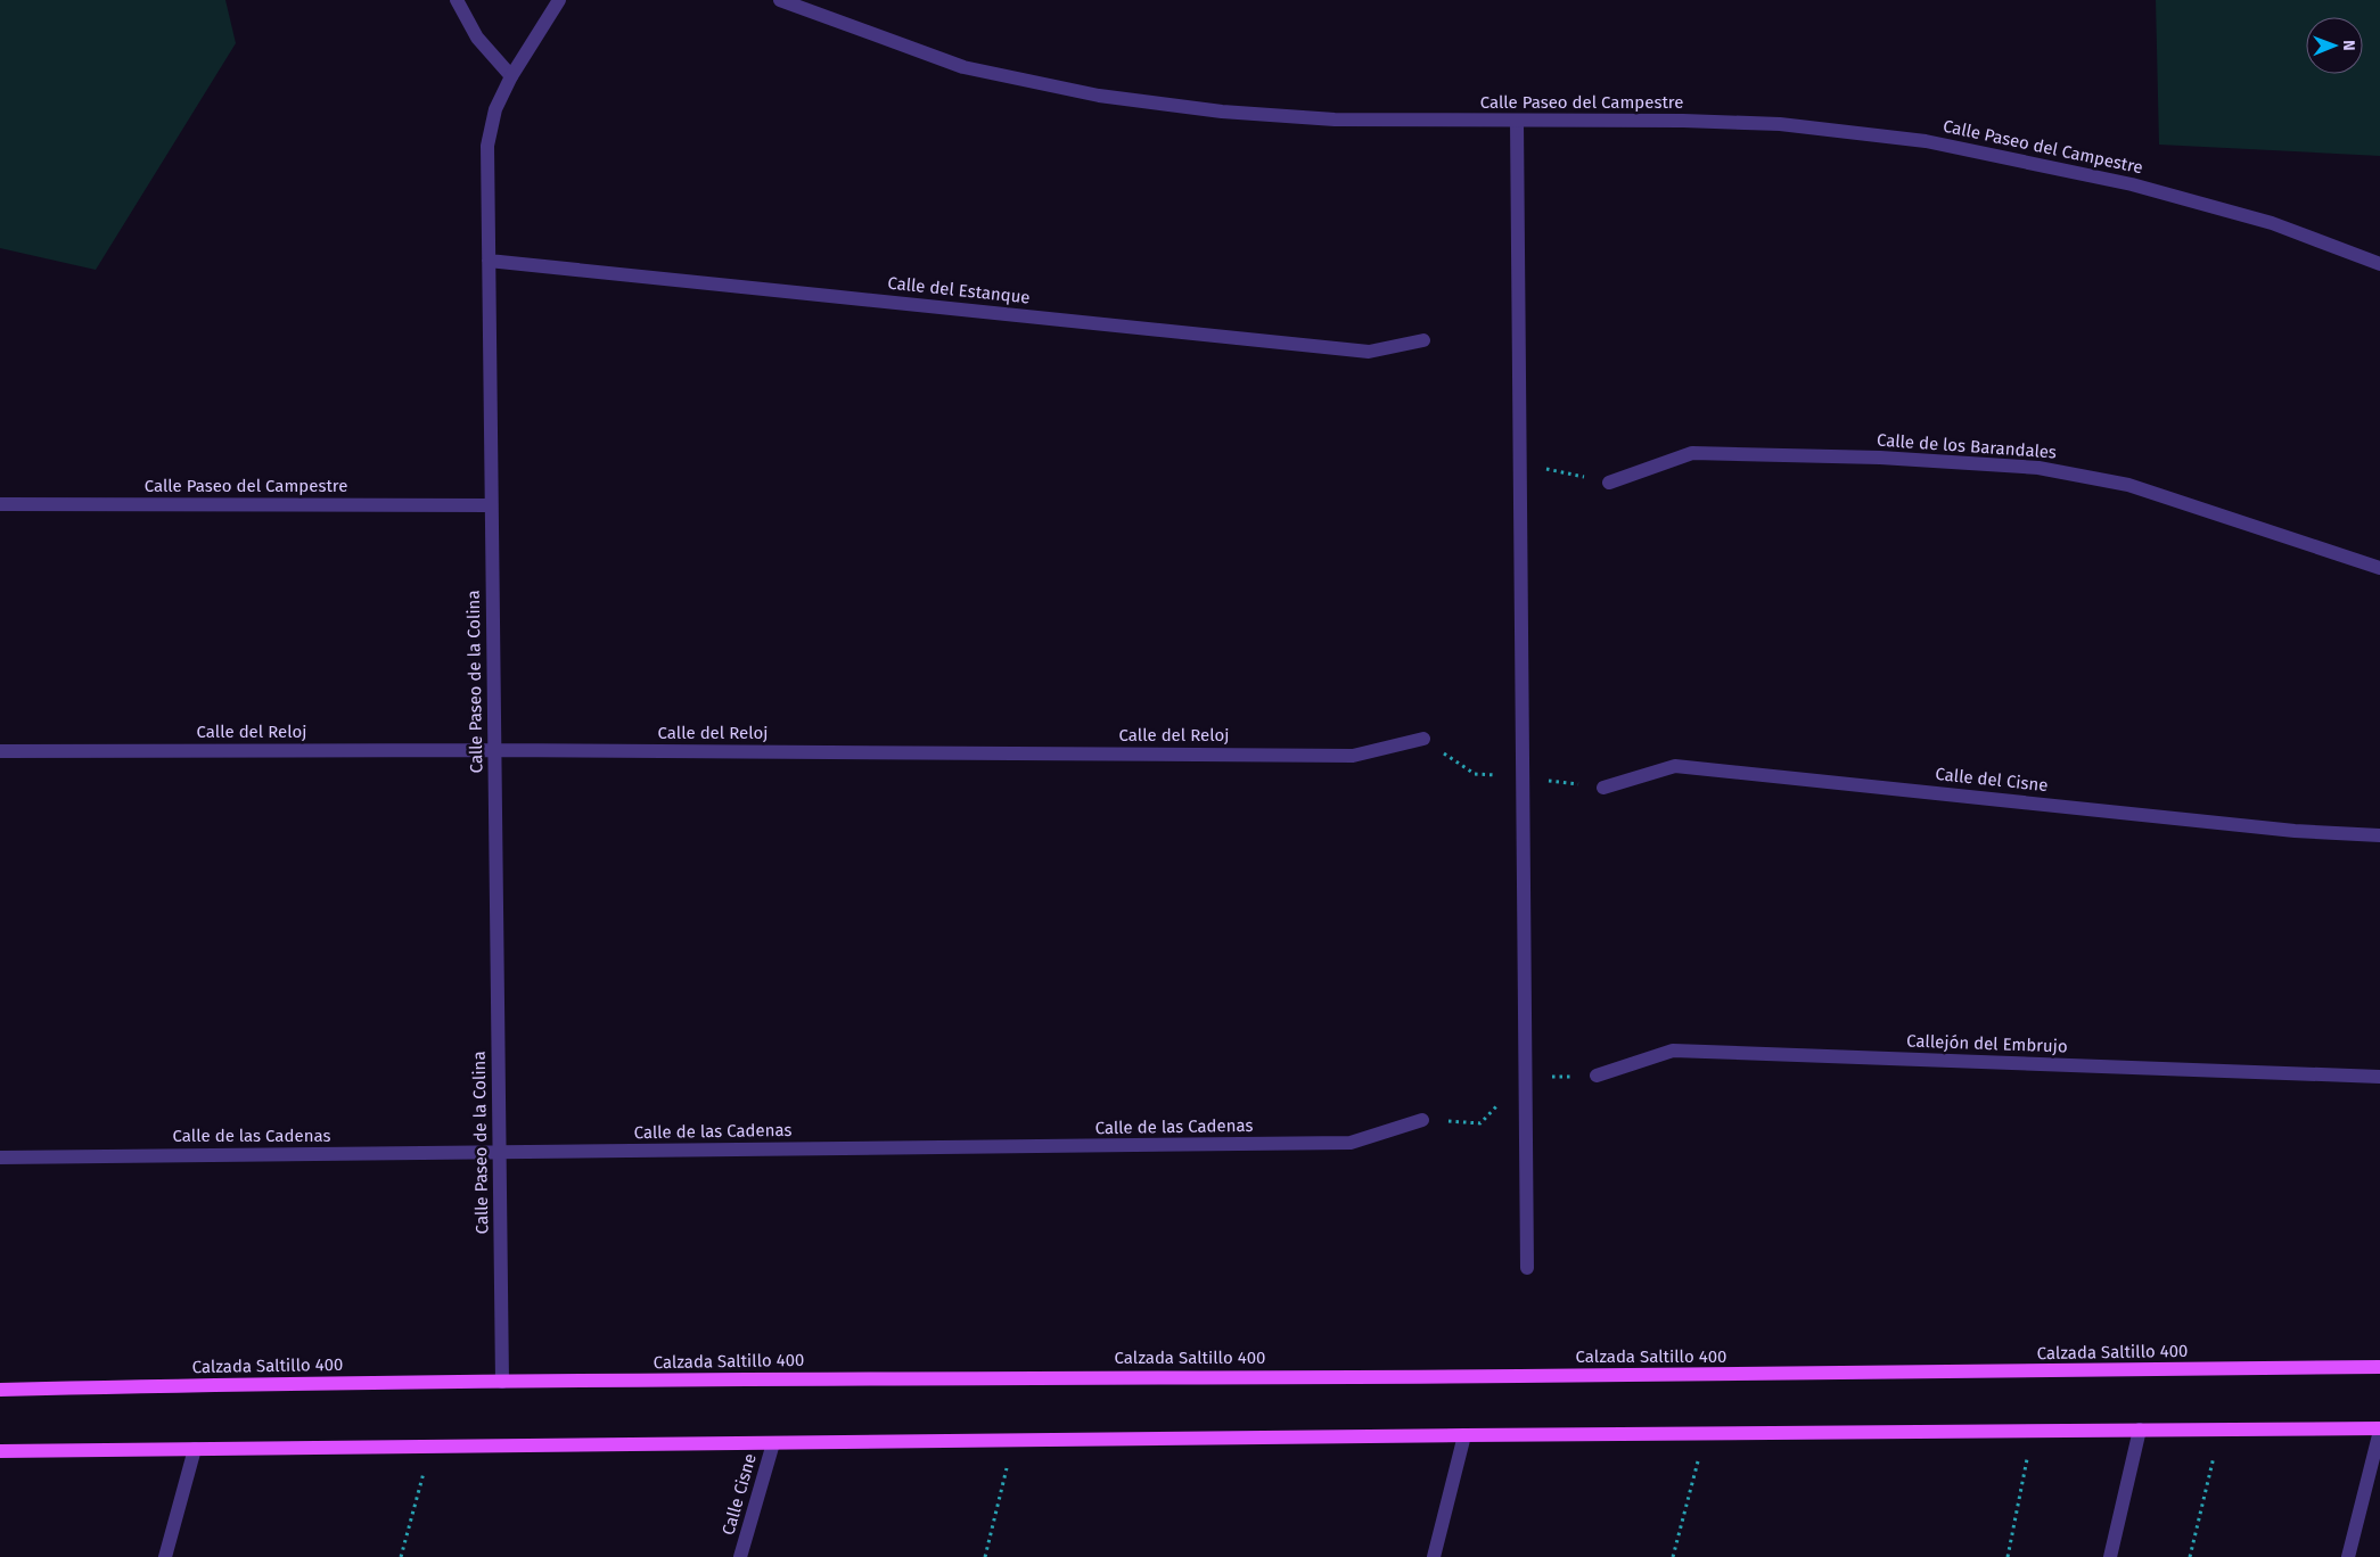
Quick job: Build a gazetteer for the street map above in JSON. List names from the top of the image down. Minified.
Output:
{"streets":{"main road":["Calzada Saltillo 400"],"street":["Calle Paseo del Campestre","Calle del Estanque","Calle de los Barandales","Calle Paseo de la Colina","Calle del Reloj","Calle del Cisne","Callejón del Embrujo","Calle de las Cadenas","Calle Cisne"]},"crossings":[["Calle Paseo del Campestre","Calle Paseo de la Colina"],["Calle del Estanque","Calle Paseo de la Colina"],["Calle Paseo de la Colina","Calle del Reloj"],["Calle Paseo de la Colina","Calle de las Cadenas"],["Calle Paseo de la Colina","Calzada Saltillo 400"]],"north":"right"}
